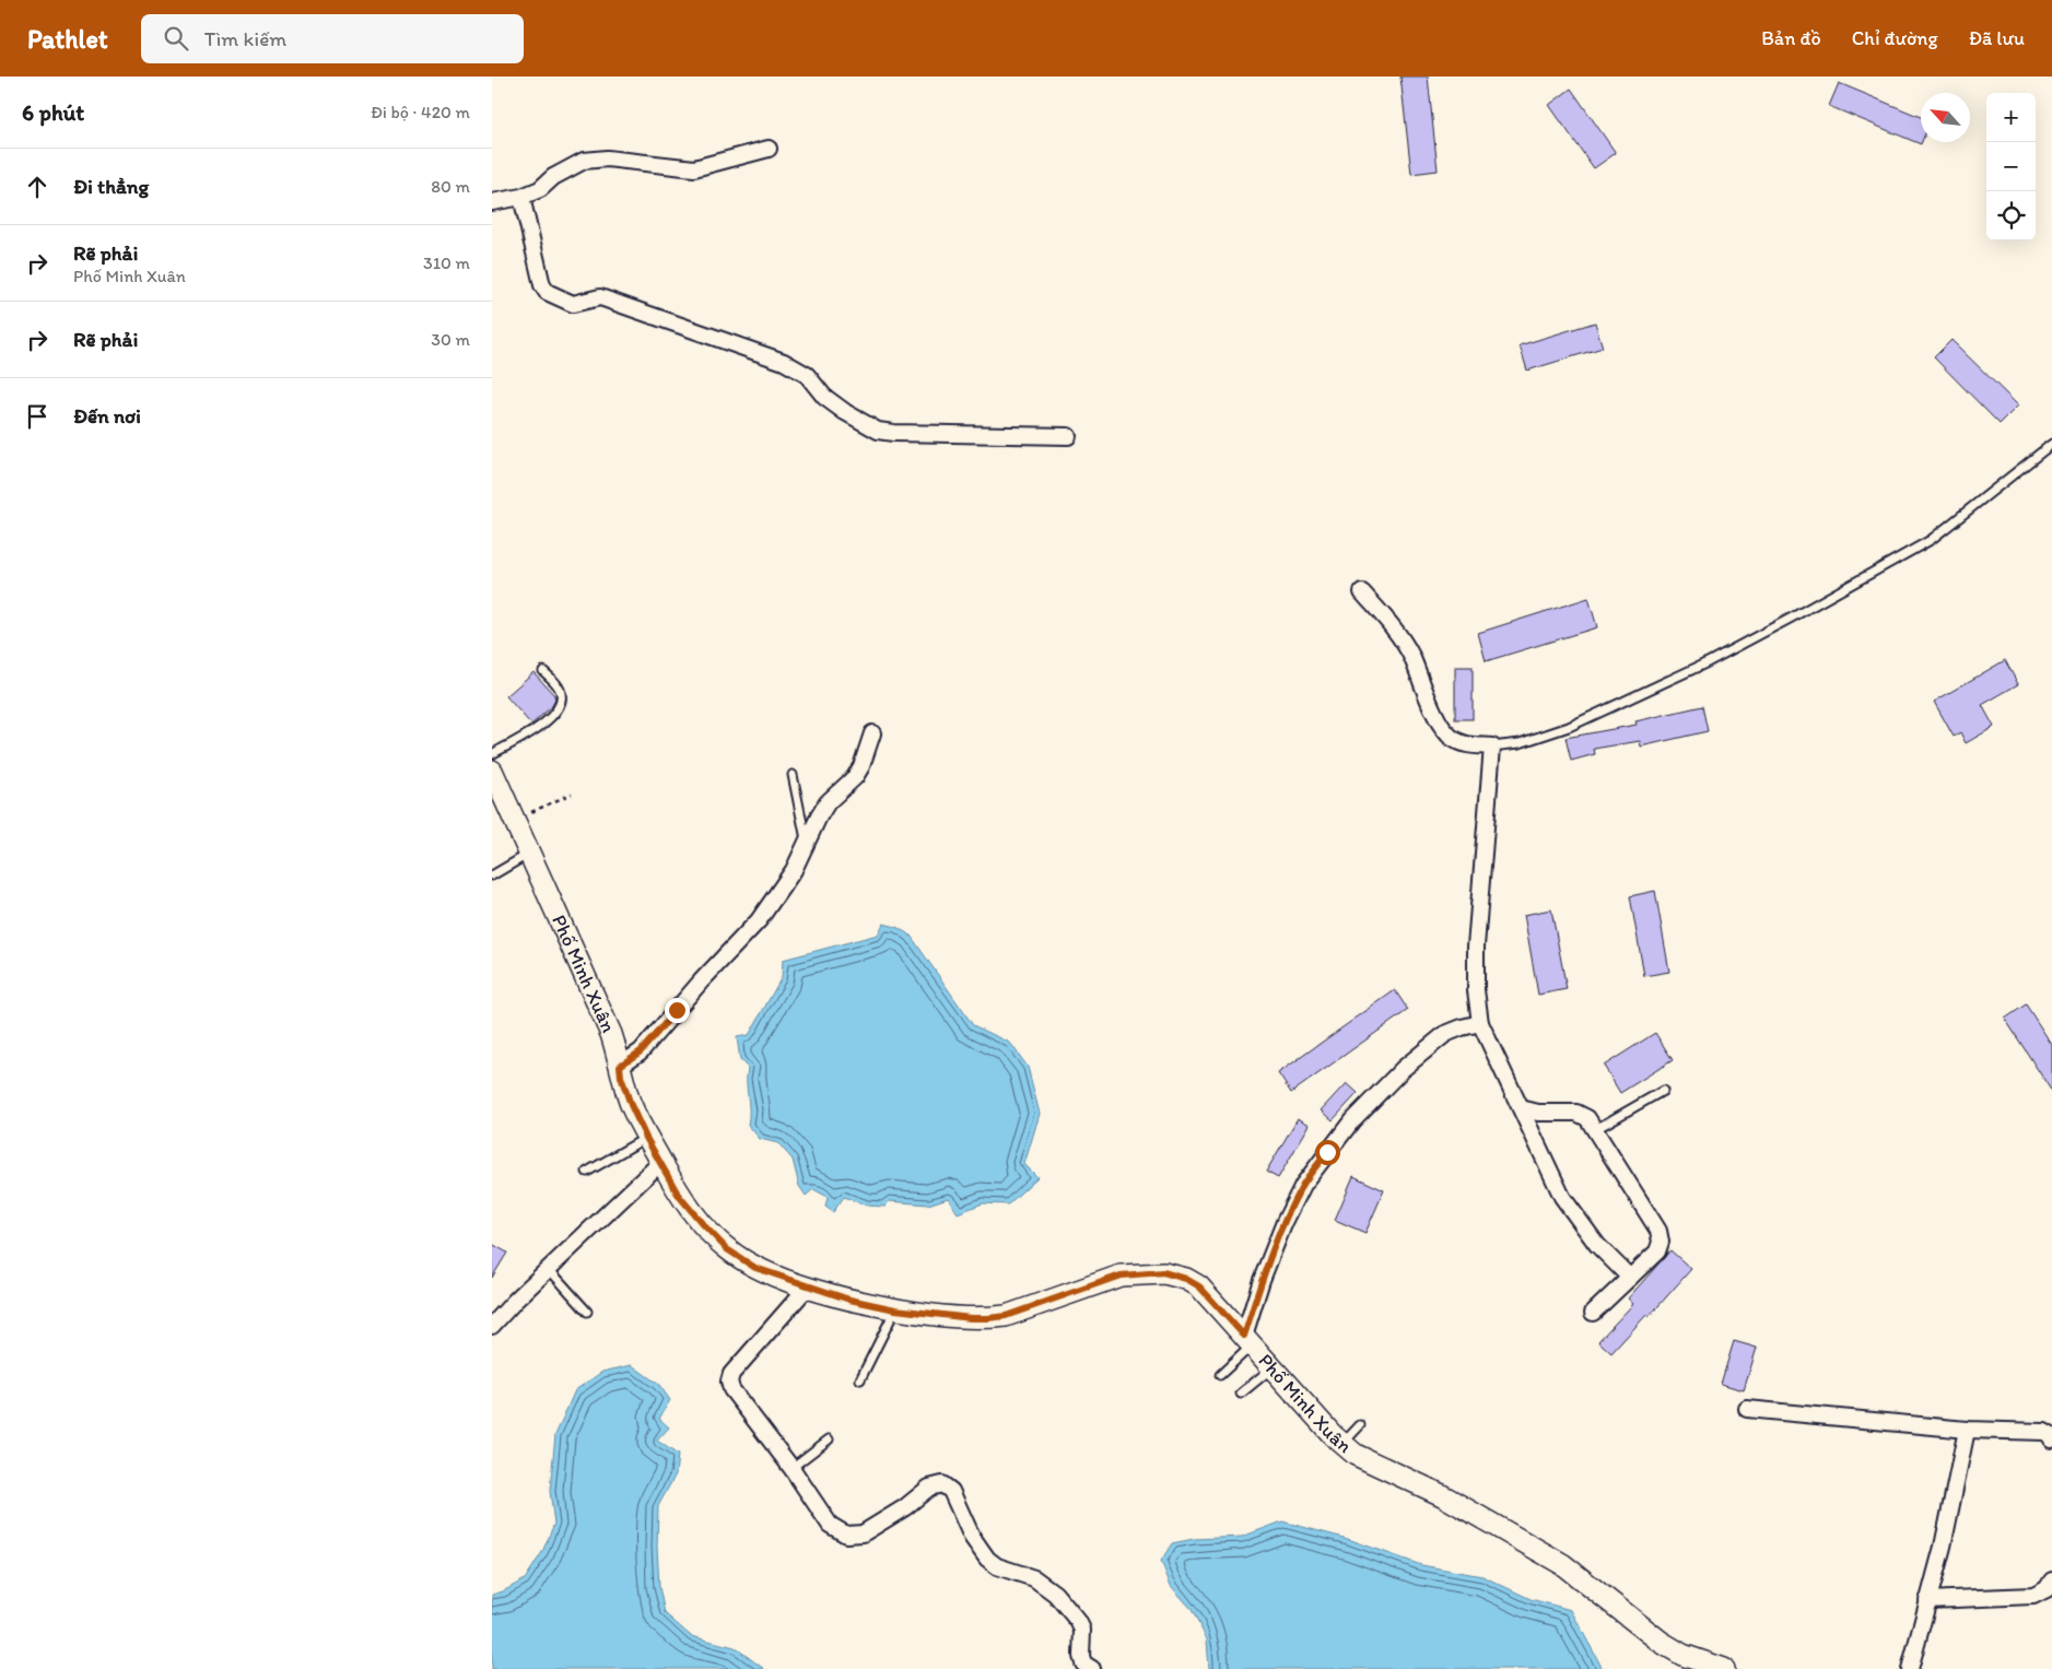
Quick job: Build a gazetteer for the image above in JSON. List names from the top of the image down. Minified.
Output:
{"streets":{"street":["Phố Minh Xuân"]},"north":"top left","page":{"header":"Pathlet","search":"Tìm kiếm","nav":["Bản đồ","Chỉ đường","Đã lưu"],"heading":["6 phút","Đi bộ · 420 m"],"map_buttons":["+","−"],"list":[["Đi thẳng","80 m"],["Rẽ phải","Phố Minh Xuân","310 m"],["Rẽ phải","30 m"],"Đến nơi"]}}
